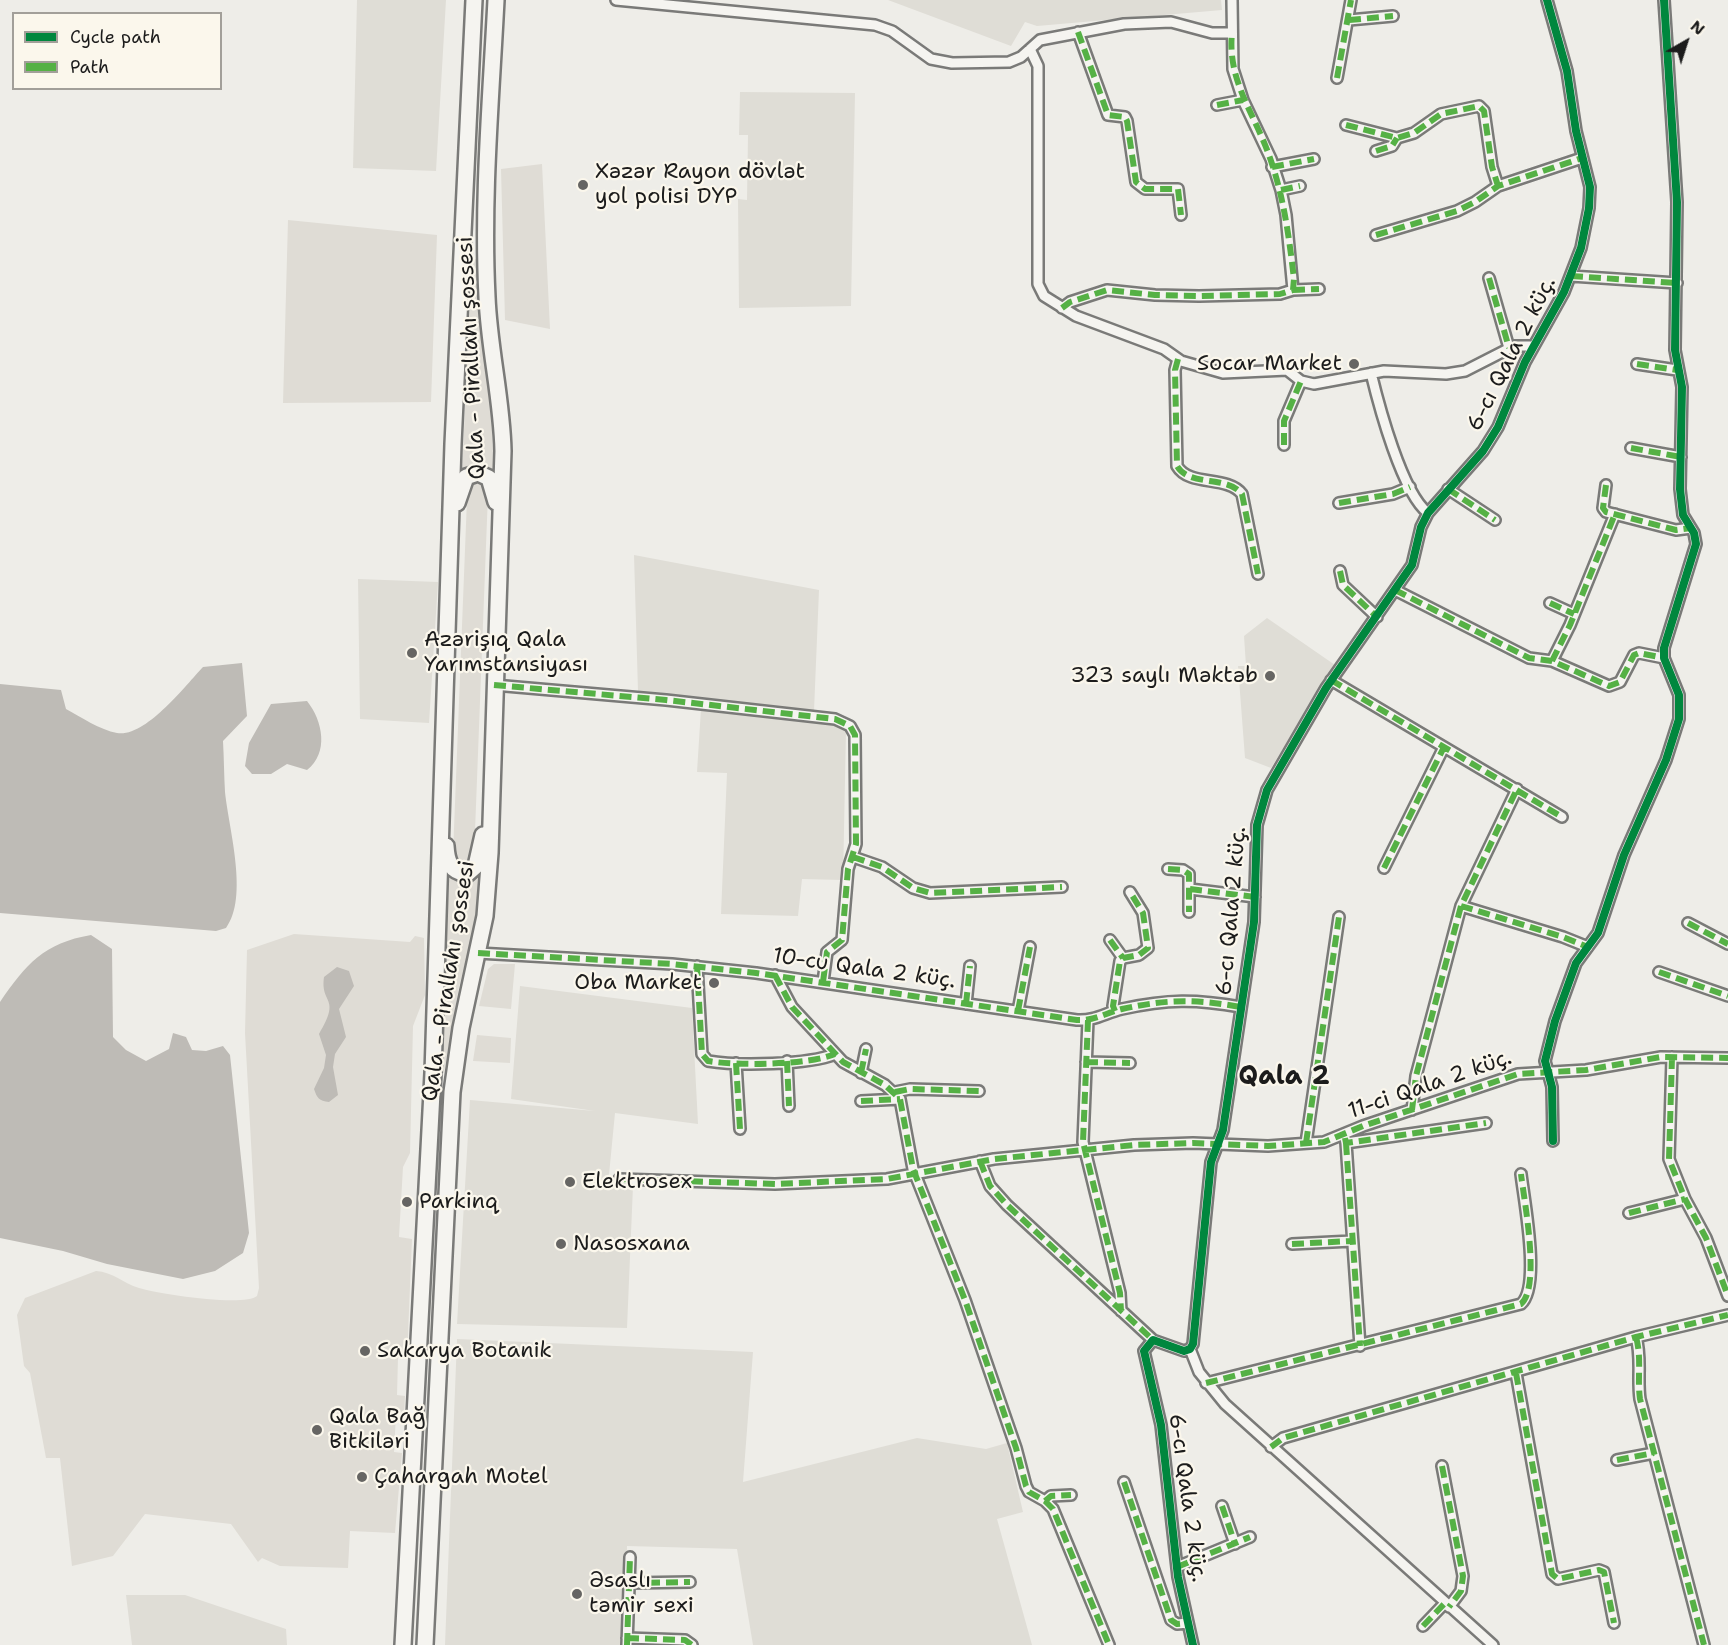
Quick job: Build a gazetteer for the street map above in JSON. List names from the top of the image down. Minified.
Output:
{"streets":{"main road":["Qala - Pirallahı şossesi"],"street":["6-cı Qala 2 küç.","10-cu Qala 2 küç.","11-ci Qala 2 küç."]},"crossings":[["6-cı Qala 2 küç.","10-cu Qala 2 küç."],["6-cı Qala 2 küç.","11-ci Qala 2 küç."],["Qala - Pirallahı şossesi","10-cu Qala 2 küç."]],"districts":["Qala 2"],"places":["Xəzər Rayon dövlət yol polisi DYP","Socar Market","Azərişıq Qala Yarımstansiyası","323 saylı Məktəb","Oba Market","Elektrosex","Parkinq","Nasosxana","Sakarya Botanik","Qala Bağ Bitkiləri","Çahargah Motel","Əsaslı təmir sexi"],"legend":["Cycle path","Path"],"north":"top right"}
